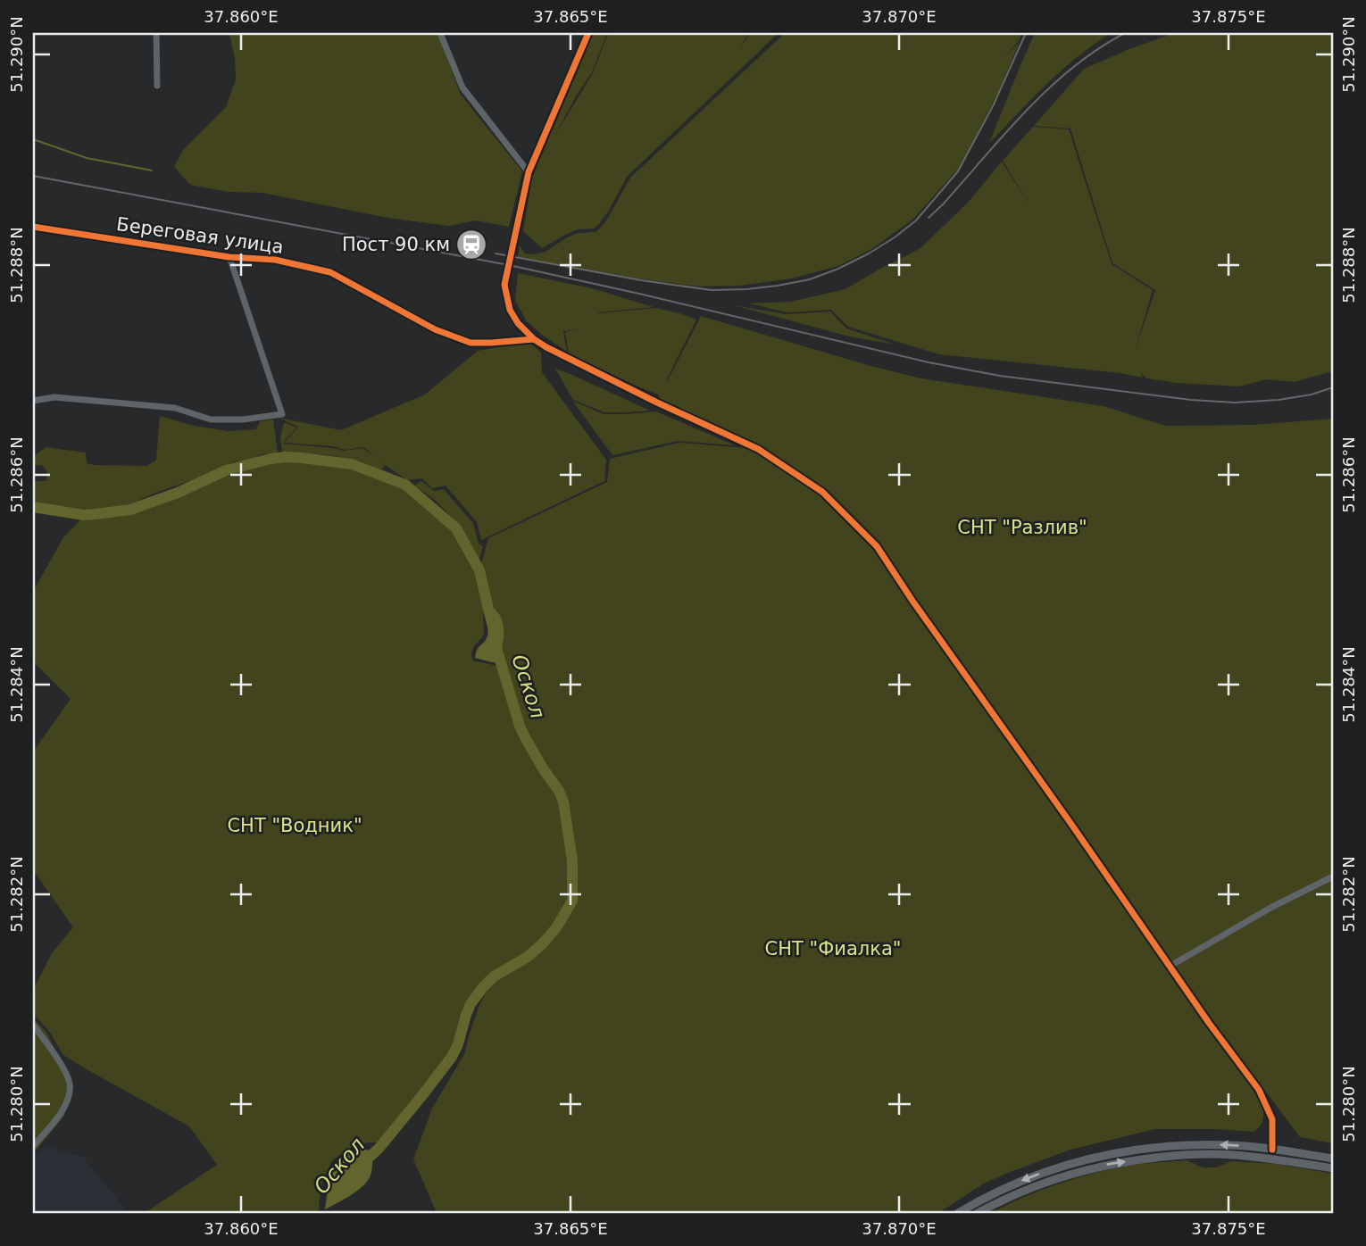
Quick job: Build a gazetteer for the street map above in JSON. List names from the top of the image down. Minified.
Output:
{"streets":{"street":["Береговая улица"]},"water":["Оскол"],"parks":["СНТ \"Разлив\"","СНТ \"Водник\"","СНТ \"Фиалка\""],"places":{"station":["Пост 90 км"]},"coordinates":["37.860°E","37.865°E","37.870°E","37.875°E","51.290°N","51.288°N","51.286°N","51.284°N","51.282°N","51.280°N"]}
